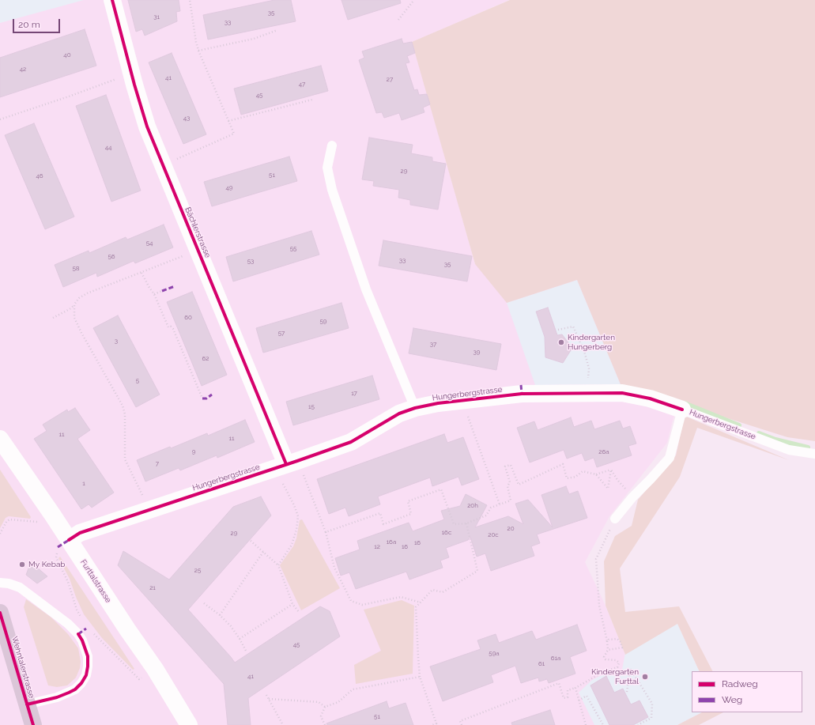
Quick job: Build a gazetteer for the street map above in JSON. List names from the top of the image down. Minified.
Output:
{"streets":{"main road":["Wehntalerstrasse"],"street":["Bächlerstrasse","Hungerbergstrasse","Furttalstrasse"]},"crossings":[["Bächlerstrasse","Hungerbergstrasse"],["Hungerbergstrasse","Furttalstrasse"]],"places":["Kindergarten Hungerberg","My Kebab","Kindergarten Furttal"],"house_numbers":["35","31","33","40","42","41","27","47","45","43","44","29","51","46","49","54","55","56","33","53","35","58","60","59","57","3","37","39","62","5","17","15","11","11","9","26a","7","1","20h","20","16c","29","20c","16a","16","12","16","25","21","45","59a","61a","61","41","51"],"legend":["Radweg","Weg"],"scale_bar":"20 m"}
